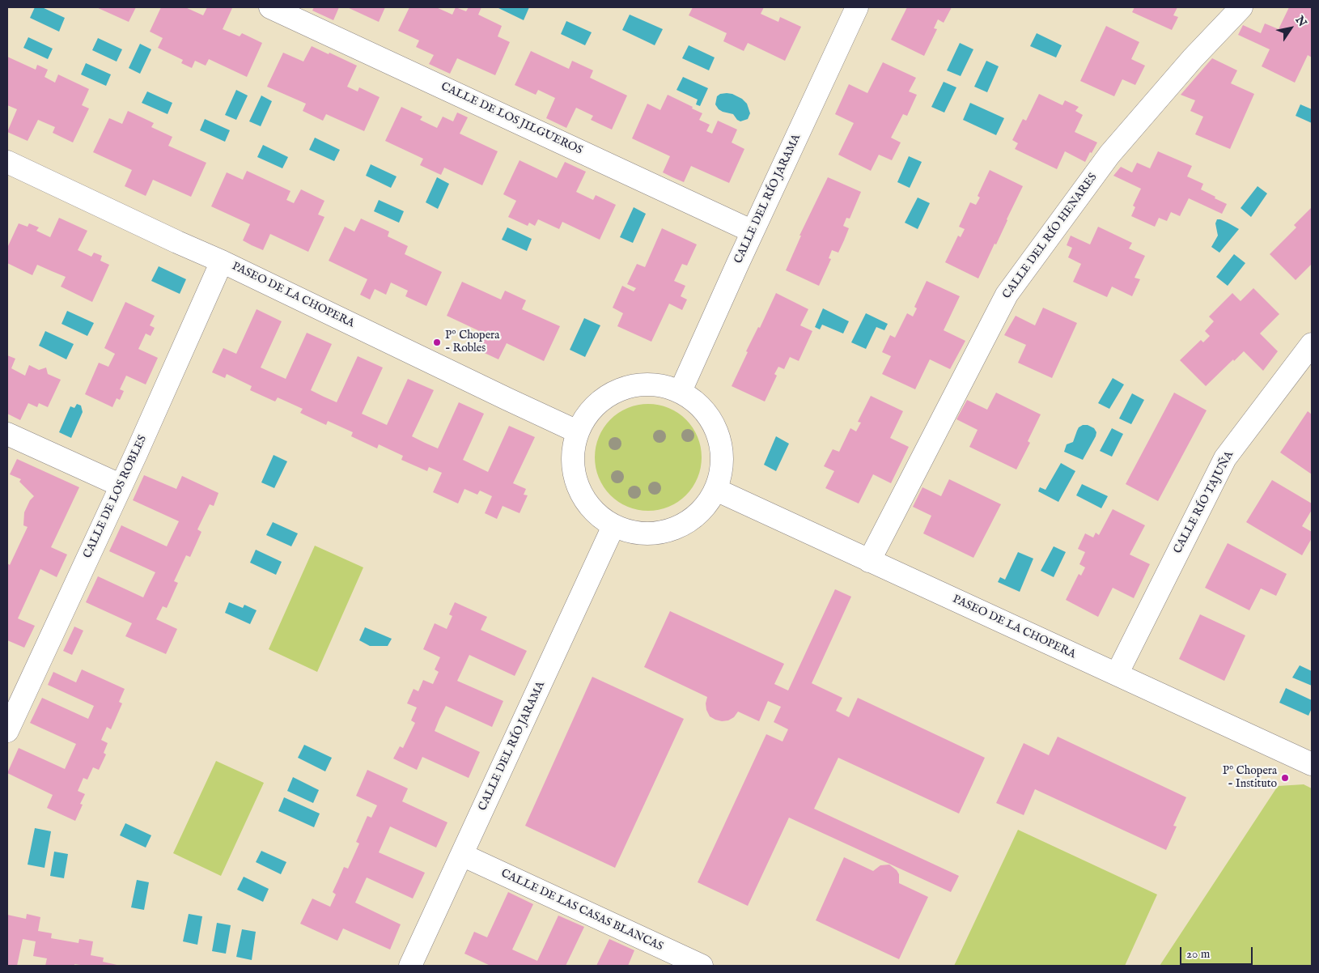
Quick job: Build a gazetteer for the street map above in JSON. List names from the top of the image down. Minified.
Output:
{"streets":{"street":["CALLE DE LOS JILGUEROS","CALLE DEL RÍO JARAMA","CALLE DEL RÍO HENARES","PASEO DE LA CHOPERA","CALLE DE LOS ROBLES","CALLE RÍO TAJUÑA","CALLE DE LAS CASAS BLANCAS"]},"crossings":[["CALLE DE LOS JILGUEROS","CALLE DEL RÍO JARAMA"],["CALLE DEL RÍO JARAMA","CALLE DE LAS CASAS BLANCAS"],["CALLE DEL RÍO HENARES","PASEO DE LA CHOPERA"],["PASEO DE LA CHOPERA","CALLE DE LOS ROBLES"],["PASEO DE LA CHOPERA","CALLE RÍO TAJUÑA"]],"places":["Pº Chopera - Robles","Pº Chopera - Instituto"],"scale_bar":"20 m","north":"top right"}
